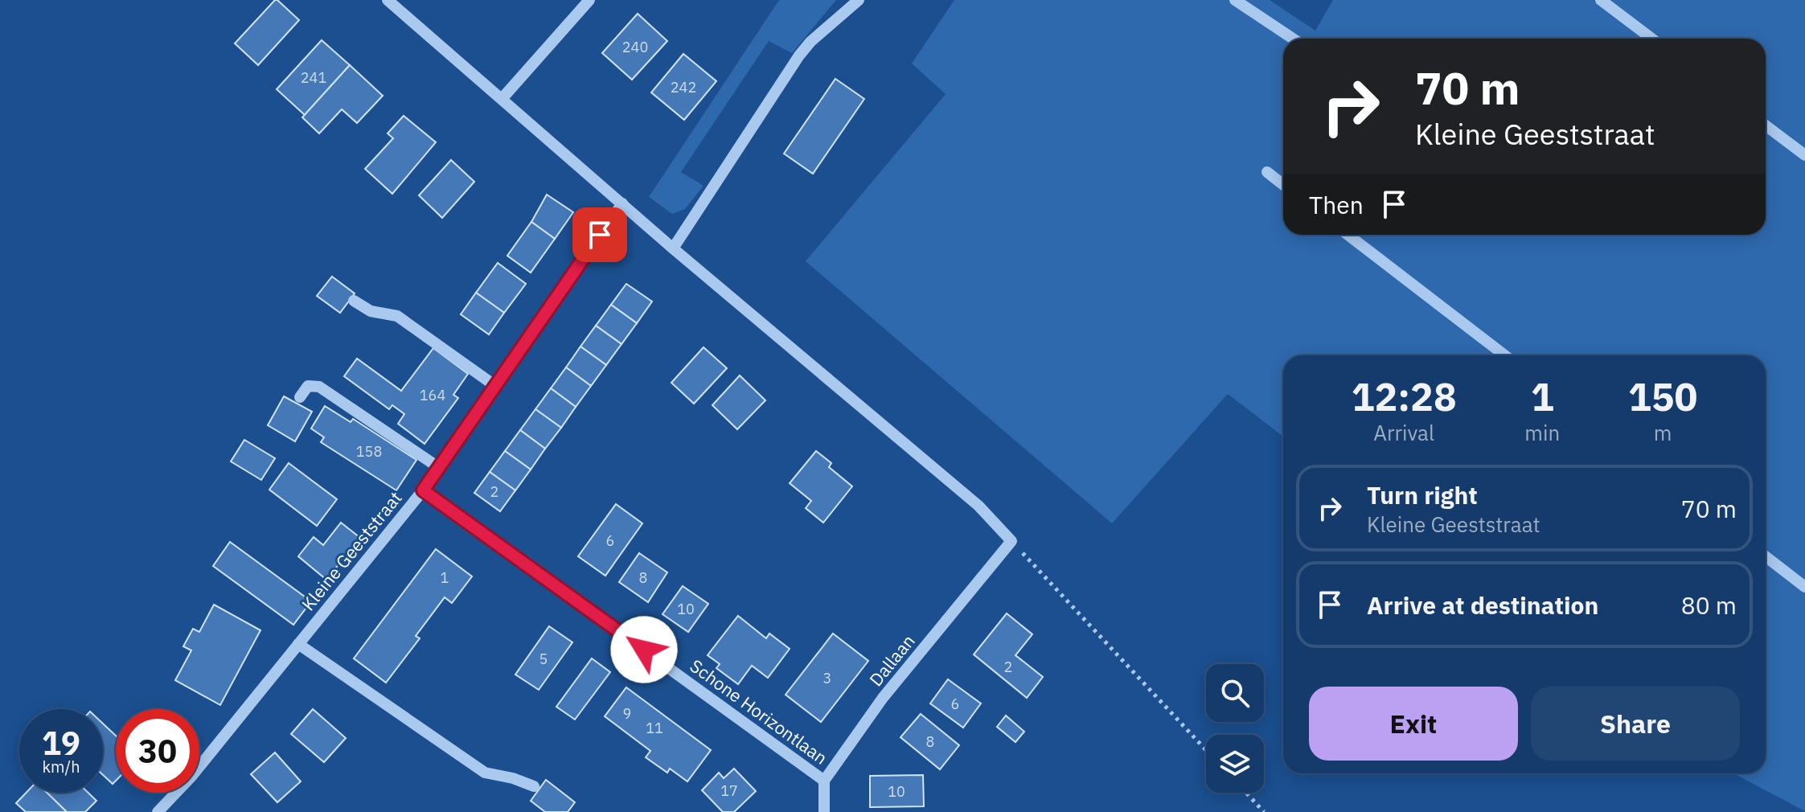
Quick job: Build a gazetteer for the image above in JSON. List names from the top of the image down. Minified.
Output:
{"streets":{"street":["Kleine Geeststraat","Dallaan","Schone Horizontlaan"]},"crossings":[["Kleine Geeststraat","Schone Horizontlaan"],["Dallaan","Schone Horizontlaan"]],"house_numbers":["240","241","242","164","158","2","6","1","8","10","5","2","3","6","9","11","8","17","10"],"page":{"turn":["70 m","Kleine Geeststraat"],"then":"Then","eta":["12:28","Arrival","1","min","150","m"],"list":[{"name":"Turn right","note":"Kleine Geeststraat","value":"70 m"},{"name":"Arrive at destination","value":"80 m"}],"buttons":["Exit","Share"],"speed":"19 km/h","limit":"30"}}
